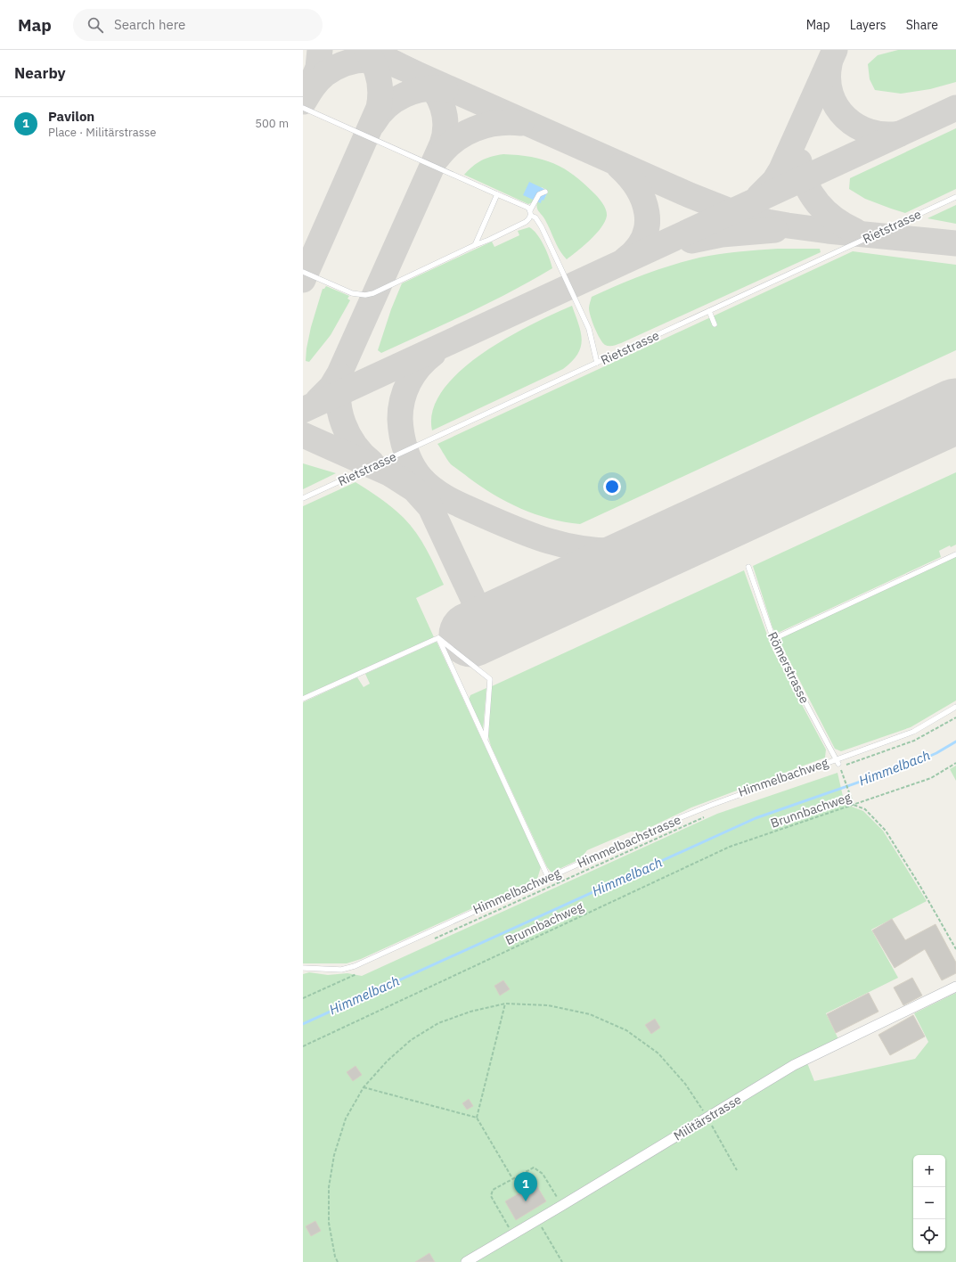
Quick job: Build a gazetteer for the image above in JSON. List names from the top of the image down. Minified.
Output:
{"streets":{"street":["Militärstrasse"],"lane":["Rietstrasse","Römerstrasse","Himmelbachstrasse"],"path":["Himmelbachweg","Brunnbachweg"]},"crossings":[["Römerstrasse","Himmelbachstrasse"]],"water":["Himmelbach"],"page":{"header":"Map","search":"Search here","nav":["Map","Layers","Share"],"heading":"Nearby","list":[{"mark":"1","name":"Pavilon","note":"Place · Militärstrasse","value":"500 m"}],"map_buttons":["+","−"],"pins":"1"}}
